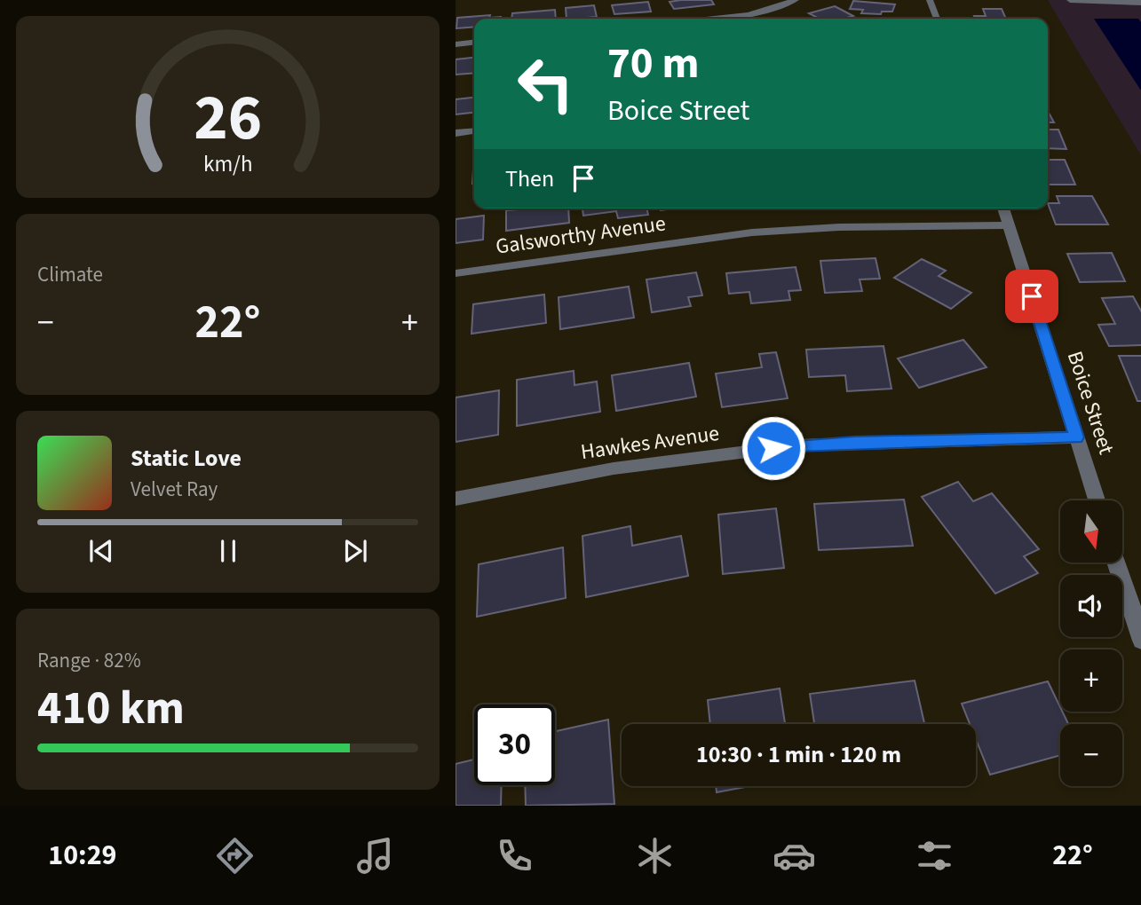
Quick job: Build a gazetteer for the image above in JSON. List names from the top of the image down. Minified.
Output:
{"streets":{"street":["Galsworthy Avenue","Boice Street","Hawkes Avenue"]},"crossings":[["Galsworthy Avenue","Boice Street"],["Boice Street","Hawkes Avenue"]],"north":"bottom","page":{"turn":["70 m","Boice Street"],"then":"Then","tile":["Climate",["Range · 82%","410 km"]],"heat":["−","22°","+"],"song":["Static Love","Velvet Ray"],"map_buttons":["+","−"],"limit":"30","trip":"10:30 · 1 min · 120 m","tabs":["10:29","22°"],"gauge":["26","km/h"]}}
